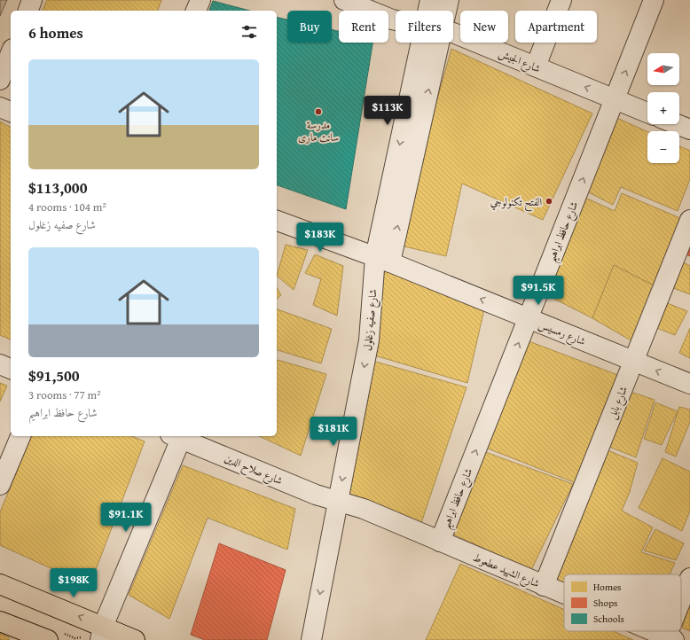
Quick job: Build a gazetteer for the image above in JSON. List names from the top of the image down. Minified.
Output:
{"streets":{"street":["شارع الجيش","شارع حافظ ابراهيم","شارع صفيه زغلول","شارع رمسيس","شارع بابل","شارع صلاح الدين","شارع الشهيد عطعوط"]},"crossings":[["شارع الجيش","شارع حافظ ابراهيم"],["شارع حافظ ابراهيم","شارع رمسيس"],["شارع حافظ ابراهيم","شارع الشهيد عطعوط"],["شارع صفيه زغلول","شارع رمسيس"],["شارع صفيه زغلول","شارع صلاح الدين"],["شارع صفيه زغلول","شارع الشهيد عطعوط"],["شارع رمسيس","شارع بابل"],["شارع بابل","شارع الشهيد عطعوط"],["شارع صلاح الدين","شارع الشهيد عطعوط"]],"one_way":["شارع حافظ ابراهيم","شارع صفيه زغلول","شارع رمسيس"],"places":["مدرسة سانت مارى","الفتح تكنولوجي"],"legend":["Homes","Shops","Schools"],"north":"left","page":{"chip":["Buy","Rent","Filters","New","Apartment"],"heading":"6 homes","map_buttons":["+","−"],"list":[{"name":"$113,000","note":"4 rooms · 104 m² · شارع صفيه زغلول"},{"name":"$91,500","note":"3 rooms · 77 m² · شارع حافظ ابراهيم"}],"price":["$113K","$183K","$91.5K","$181K","$91.1K","$198K"]}}
